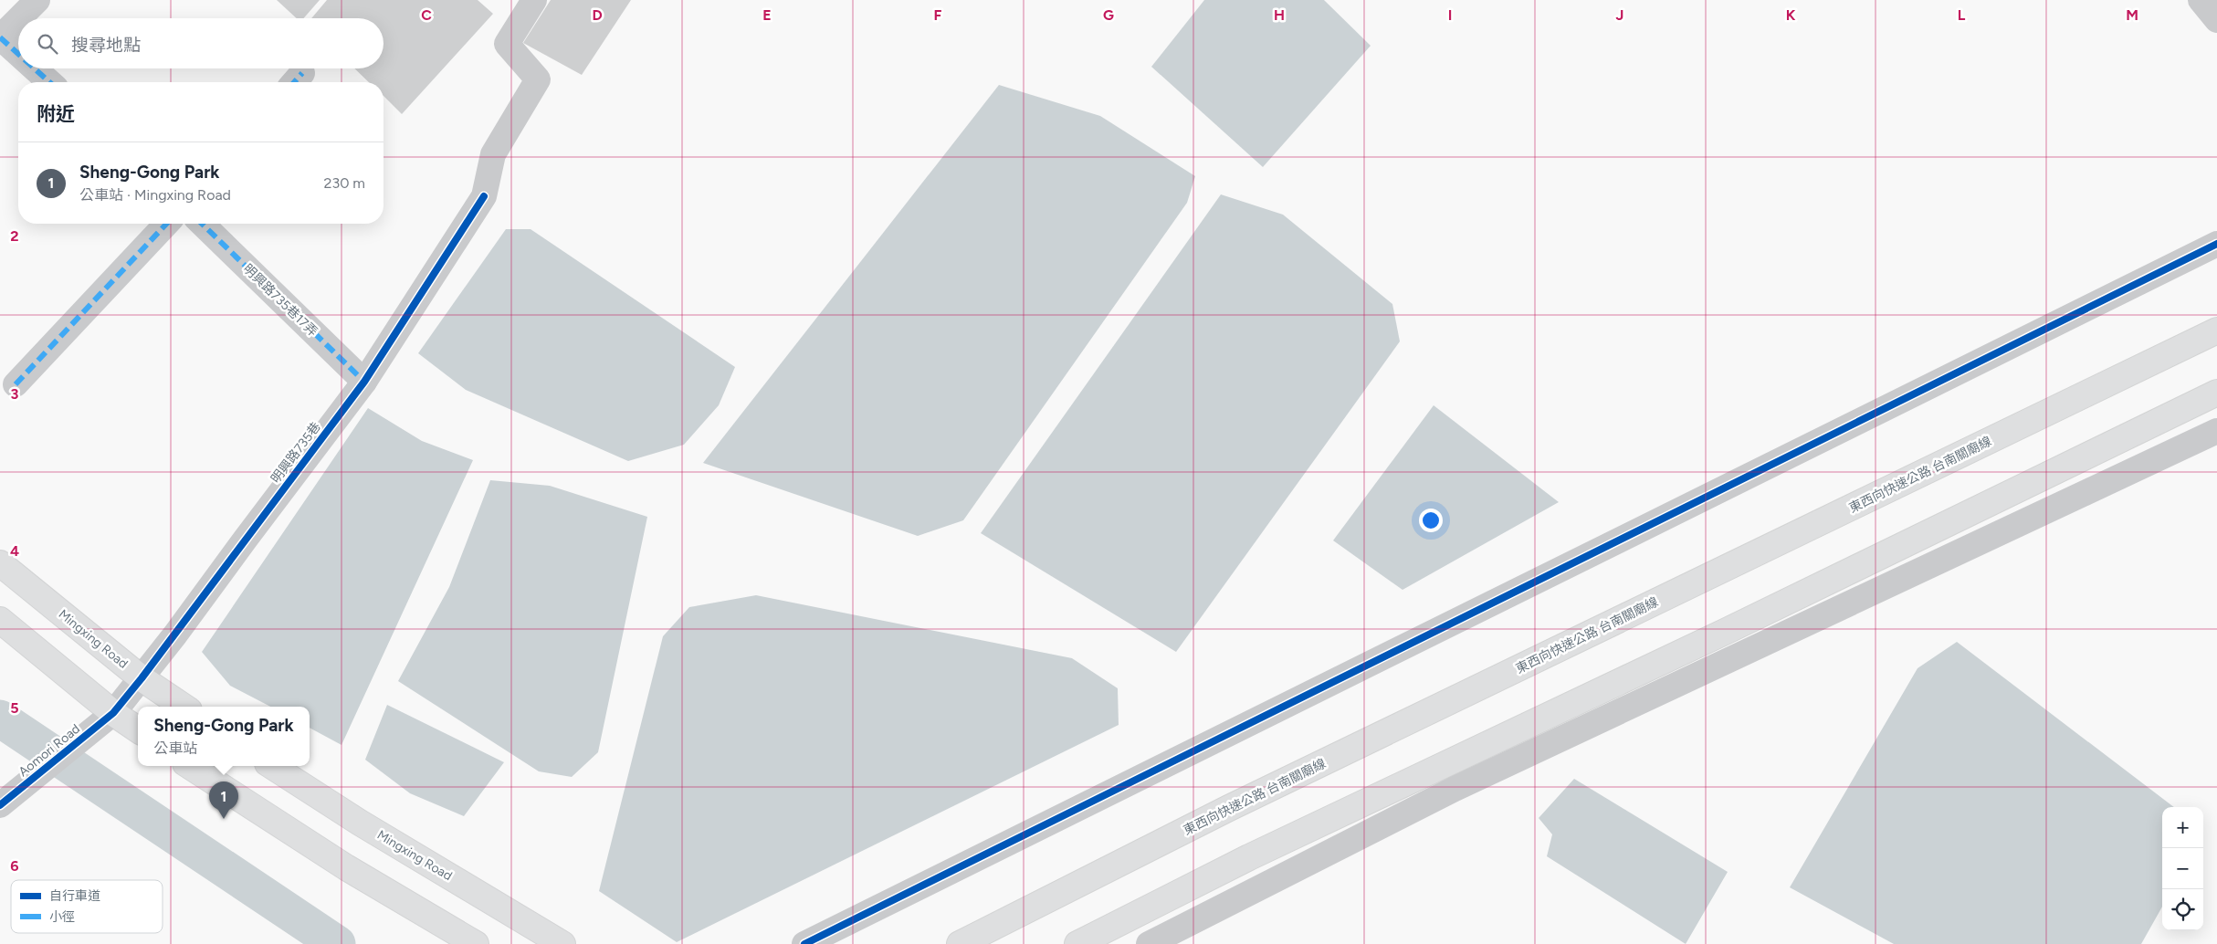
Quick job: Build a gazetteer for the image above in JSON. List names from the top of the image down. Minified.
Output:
{"streets":{"main road":["東西向快速公路 台南關廟線","Mingxing Road"],"street":["明興路735巷17弄","明興路735巷","Aomori Road"]},"crossings":[["明興路735巷17弄","明興路735巷"],["明興路735巷","Mingxing Road"],["明興路735巷","Aomori Road"]],"legend":["自行車道","小徑"],"page":{"search":"搜尋地點","heading":"附近","list":[{"mark":"1","name":"Sheng-Gong Park","note":"公車站 · Mingxing Road","value":"230 m"}],"popup":["Sheng-Gong Park","公車站"],"pins":"1","map_buttons":["+","−"]},"grid":{"columns":["C","D","E","F","G","H","I","J","K","L","M"],"rows":["2","3","4","5","6"]}}
